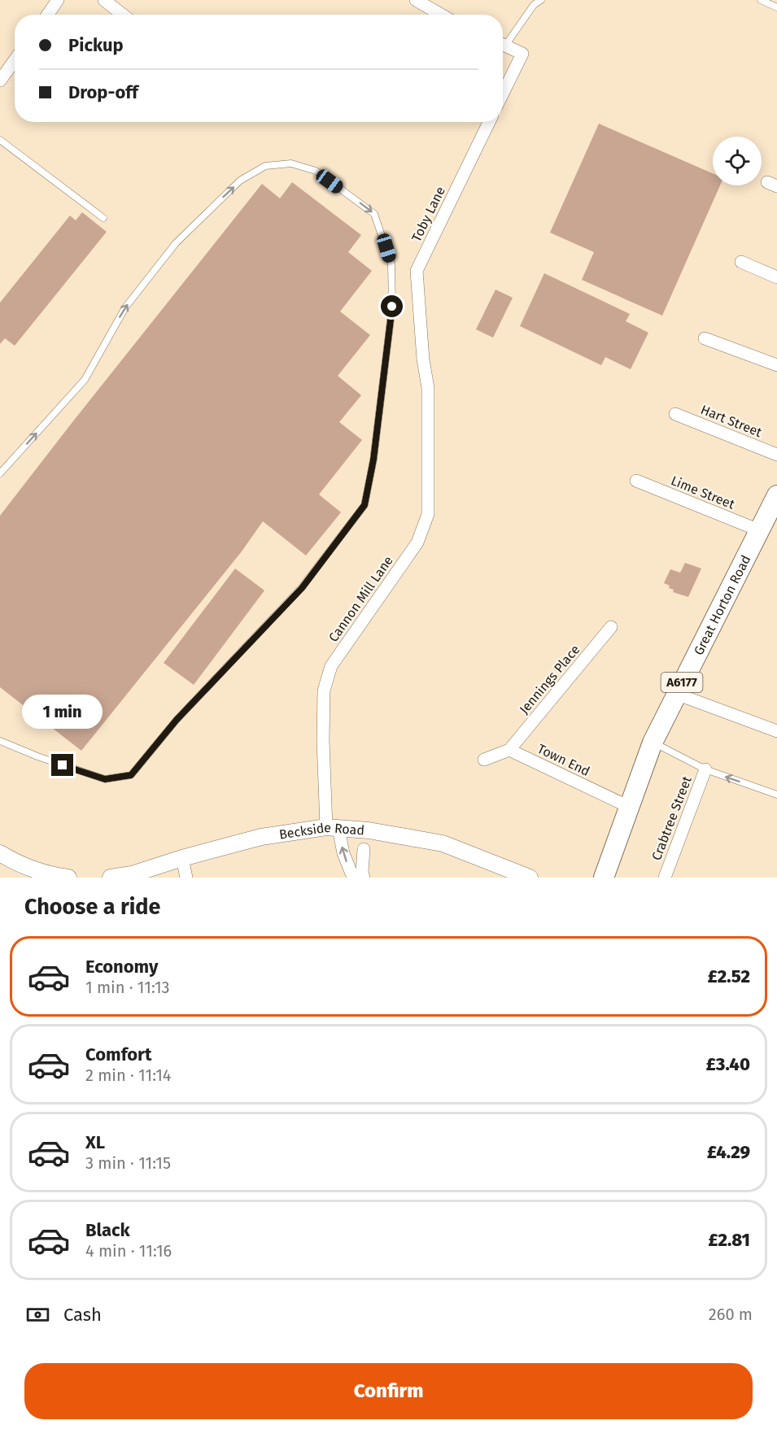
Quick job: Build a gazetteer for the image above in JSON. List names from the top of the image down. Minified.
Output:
{"streets":{"main road":["Great Horton Road","A6177"],"street":["Toby Lane","Hart Street","Lime Street","Cannon Mill Lane","Jennings Place","Town End","Crabtree Street","Beckside Road"]},"crossings":[["Toby Lane","Cannon Mill Lane"],["Lime Street","Great Horton Road"],["Cannon Mill Lane","Beckside Road"],["Great Horton Road","Town End"],["Jennings Place","Town End"]],"page":{"banner":["Pickup","Drop-off"],"bubble":"1 min","heading":"Choose a ride","list":[{"name":"Economy","note":"1 min · 11:13","value":"£2.52"},{"name":"Comfort","note":"2 min · 11:14","value":"£3.40"},{"name":"XL","note":"3 min · 11:15","value":"£4.29"},{"name":"Black","note":"4 min · 11:16","value":"£2.81"}],"pay":["Cash","260 m"],"buttons":"Confirm"}}
